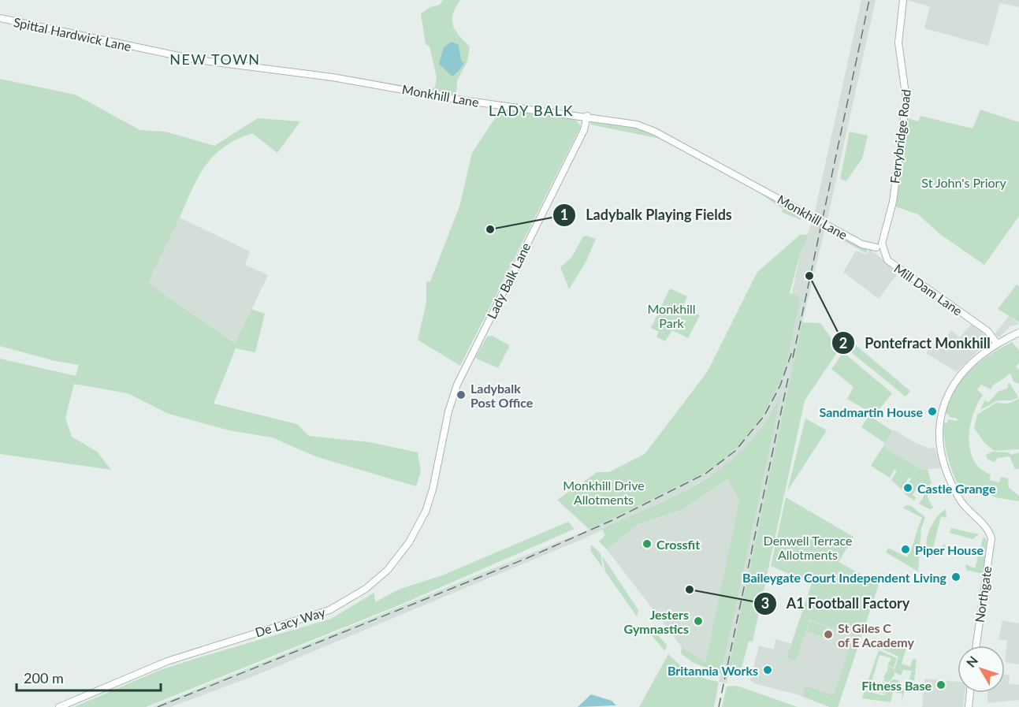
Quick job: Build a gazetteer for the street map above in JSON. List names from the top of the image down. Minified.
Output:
{"streets":{"street":["Spittal Hardwick Lane","Monkhill Lane","Ferrybridge Road","Lady Balk Lane","Mill Dam Lane","Northgate","De Lacy Way"]},"crossings":[["Spittal Hardwick Lane","Monkhill Lane"],["Monkhill Lane","Ferrybridge Road"],["Monkhill Lane","Lady Balk Lane"],["Monkhill Lane","Mill Dam Lane"],["Ferrybridge Road","Mill Dam Lane"],["Lady Balk Lane","De Lacy Way"],["Mill Dam Lane","Northgate"]],"districts":["NEW TOWN","LADY BALK"],"parks":["St John's Priory","Monkhill Park","Monkhill Drive Allotments","Denwell Terrace Allotments"],"places":["Ladybalk Playing Fields","Pontefract Monkhill","Ladybalk Post Office","Sandmartin House","Castle Grange","Crossfit","Piper House","Baileygate Court Independent Living","A1 Football Factory","Jesters Gymnastics","St Giles C of E Academy","Britannia Works","Fitness Base"],"scale_bar":"200 m","north":"top left"}
